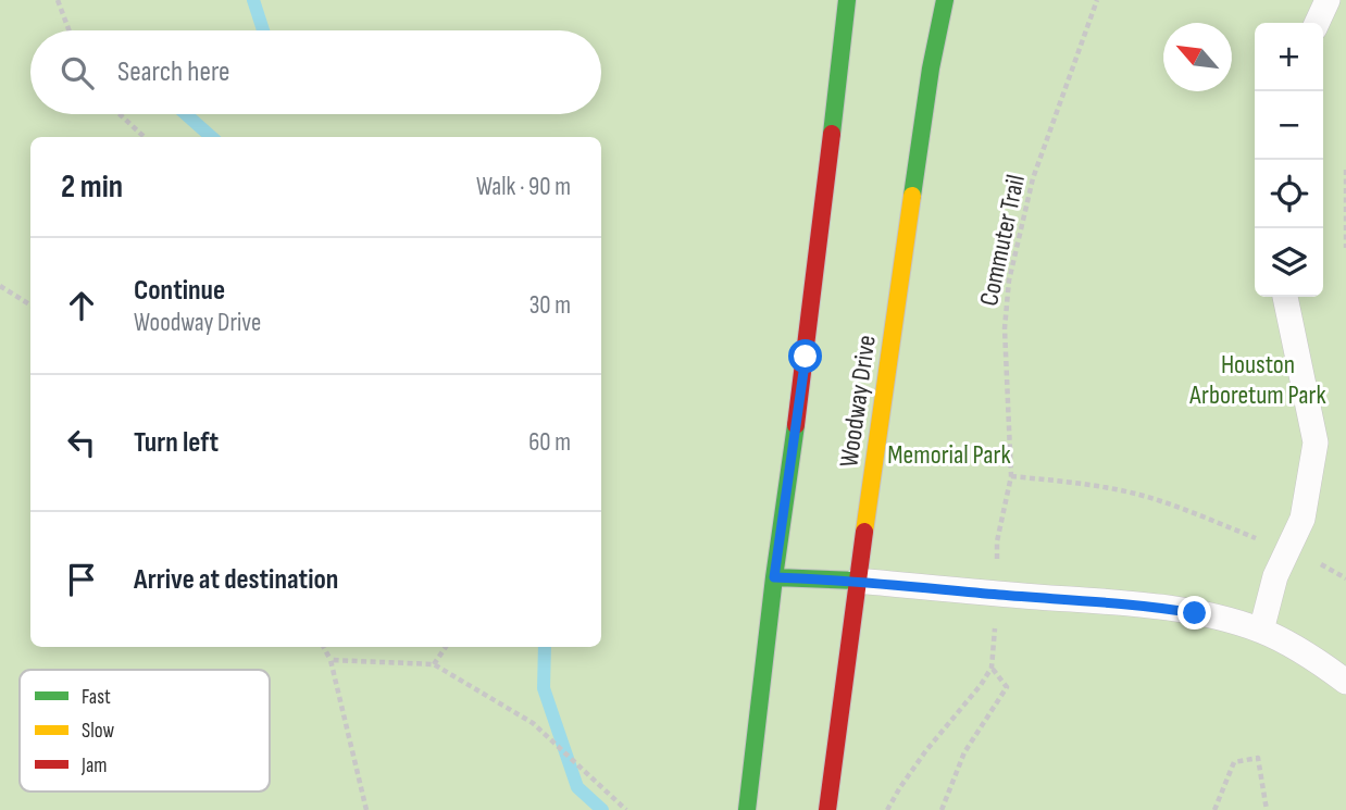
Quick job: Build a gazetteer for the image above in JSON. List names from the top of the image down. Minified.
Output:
{"streets":{"main road":["Woodway Drive"],"path":["Commuter Trail"]},"parks":["Houston Arboretum Park","Memorial Park"],"legend":["Fast","Slow","Jam"],"north":"top left","page":{"map_buttons":["+","−"],"search":"Search here","heading":["2 min","Walk · 90 m"],"list":[["Continue","Woodway Drive","30 m"],["Turn left","60 m"],"Arrive at destination"]}}
